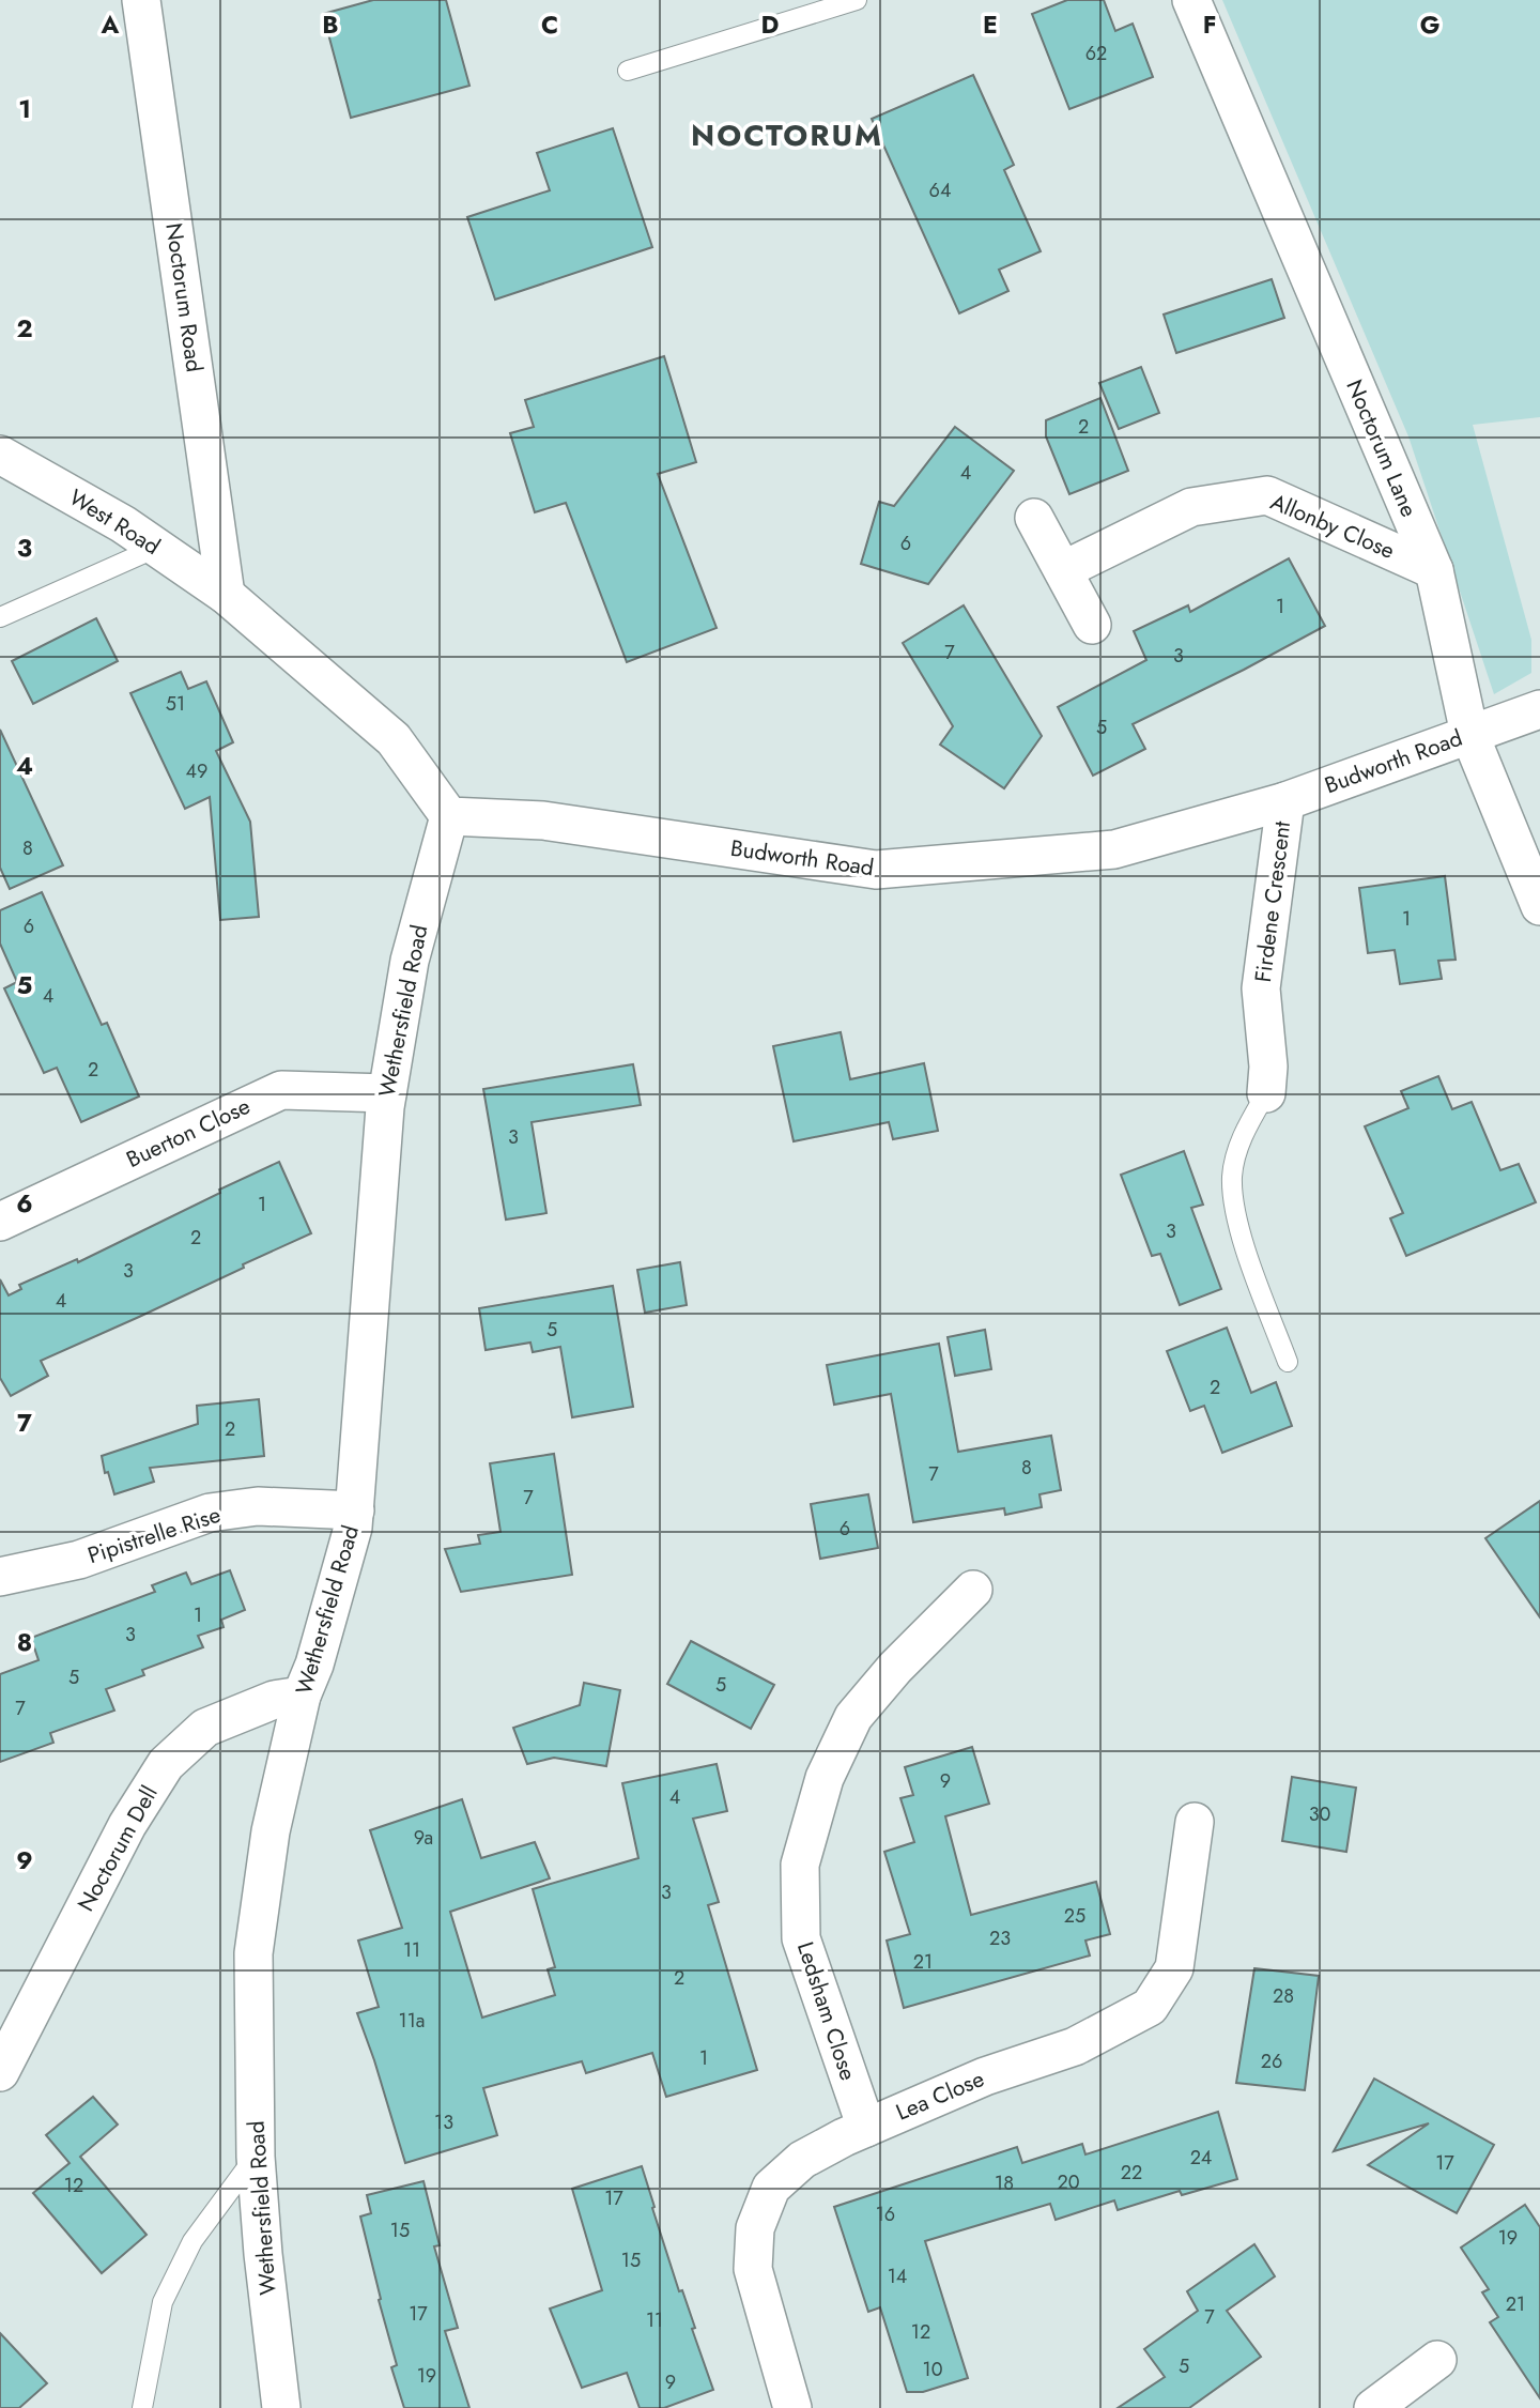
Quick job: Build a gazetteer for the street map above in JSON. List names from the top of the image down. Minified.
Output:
{"streets":{"street":["Noctorum Road","Noctorum Lane","West Road","Allonby Close","Budworth Road","Firdene Crescent","Wethersfield Road","Buerton Close","Pipistrelle Rise","Noctorum Dell","Ledsham Close","Lea Close"]},"crossings":[["Noctorum Road","West Road"],["Noctorum Lane","Allonby Close"],["Noctorum Lane","Budworth Road"],["Budworth Road","Firdene Crescent"],["Budworth Road","Wethersfield Road"],["Wethersfield Road","Buerton Close"],["Wethersfield Road","Pipistrelle Rise"],["Wethersfield Road","Noctorum Dell"],["Ledsham Close","Lea Close"]],"districts":["NOCTORUM"],"house_numbers":["62","64","2","4","6","1","7","3","51","5","49","8","1","6","4","2","3","1","3","2","3","4","5","2","2","8","7","7","6","1","3","5","5","7","9","4","30","9a","3","25","23","11","21","2","28","11a","1","26","13","24","17","22","20","18","12","17","16","15","19","15","14","21","17","7","11","12","5","10","19","9"],"grid":{"columns":["A","B","C","D","E","F","G"],"rows":["1","2","3","4","5","6","7","8","9"]}}
